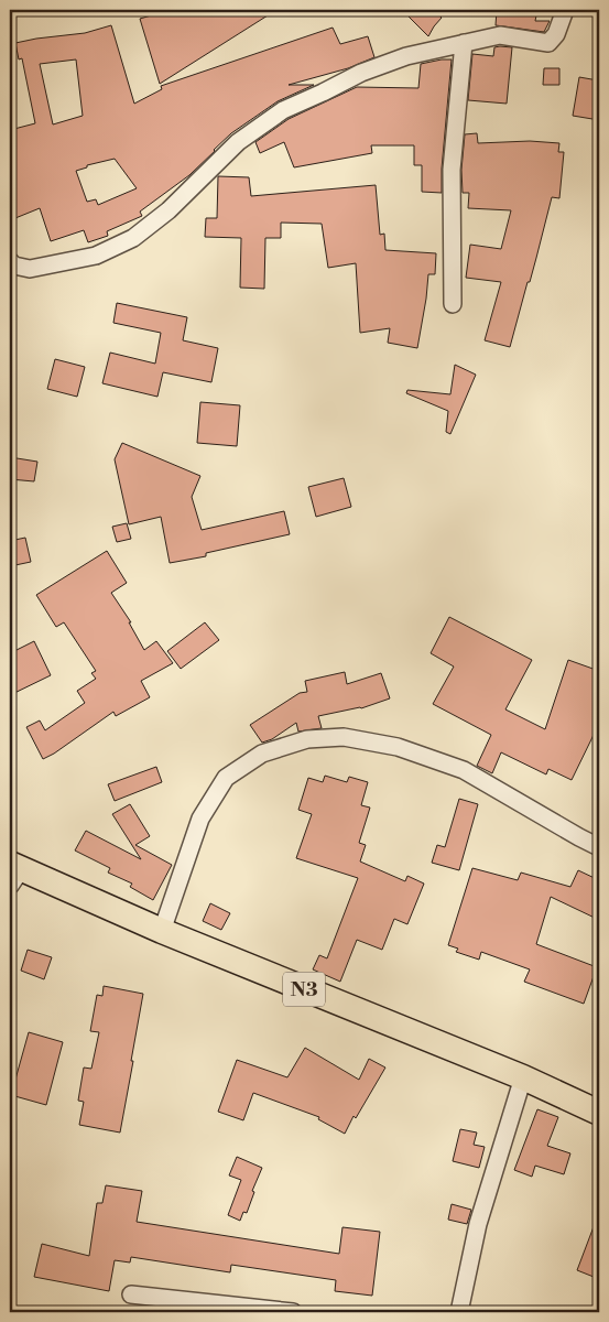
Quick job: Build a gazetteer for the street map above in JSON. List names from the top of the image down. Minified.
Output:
{"streets":{"main road":["N3"]}}
